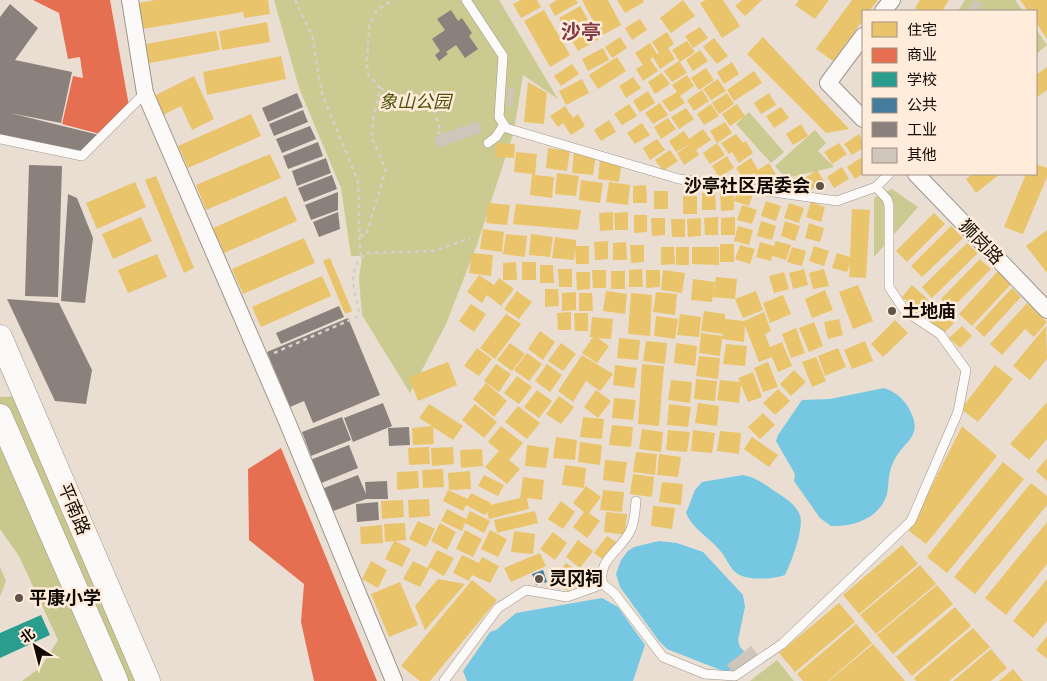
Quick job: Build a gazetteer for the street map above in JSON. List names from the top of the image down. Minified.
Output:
{"streets":{"main road":["平南路"],"street":["狮岗路"]},"districts":["沙亭"],"parks":["象山公园"],"places":["沙亭社区居委会","土地庙","灵冈祠","平康小学"],"legend":["住宅","商业","学校","公共","工业","其他"],"north":"top left"}
